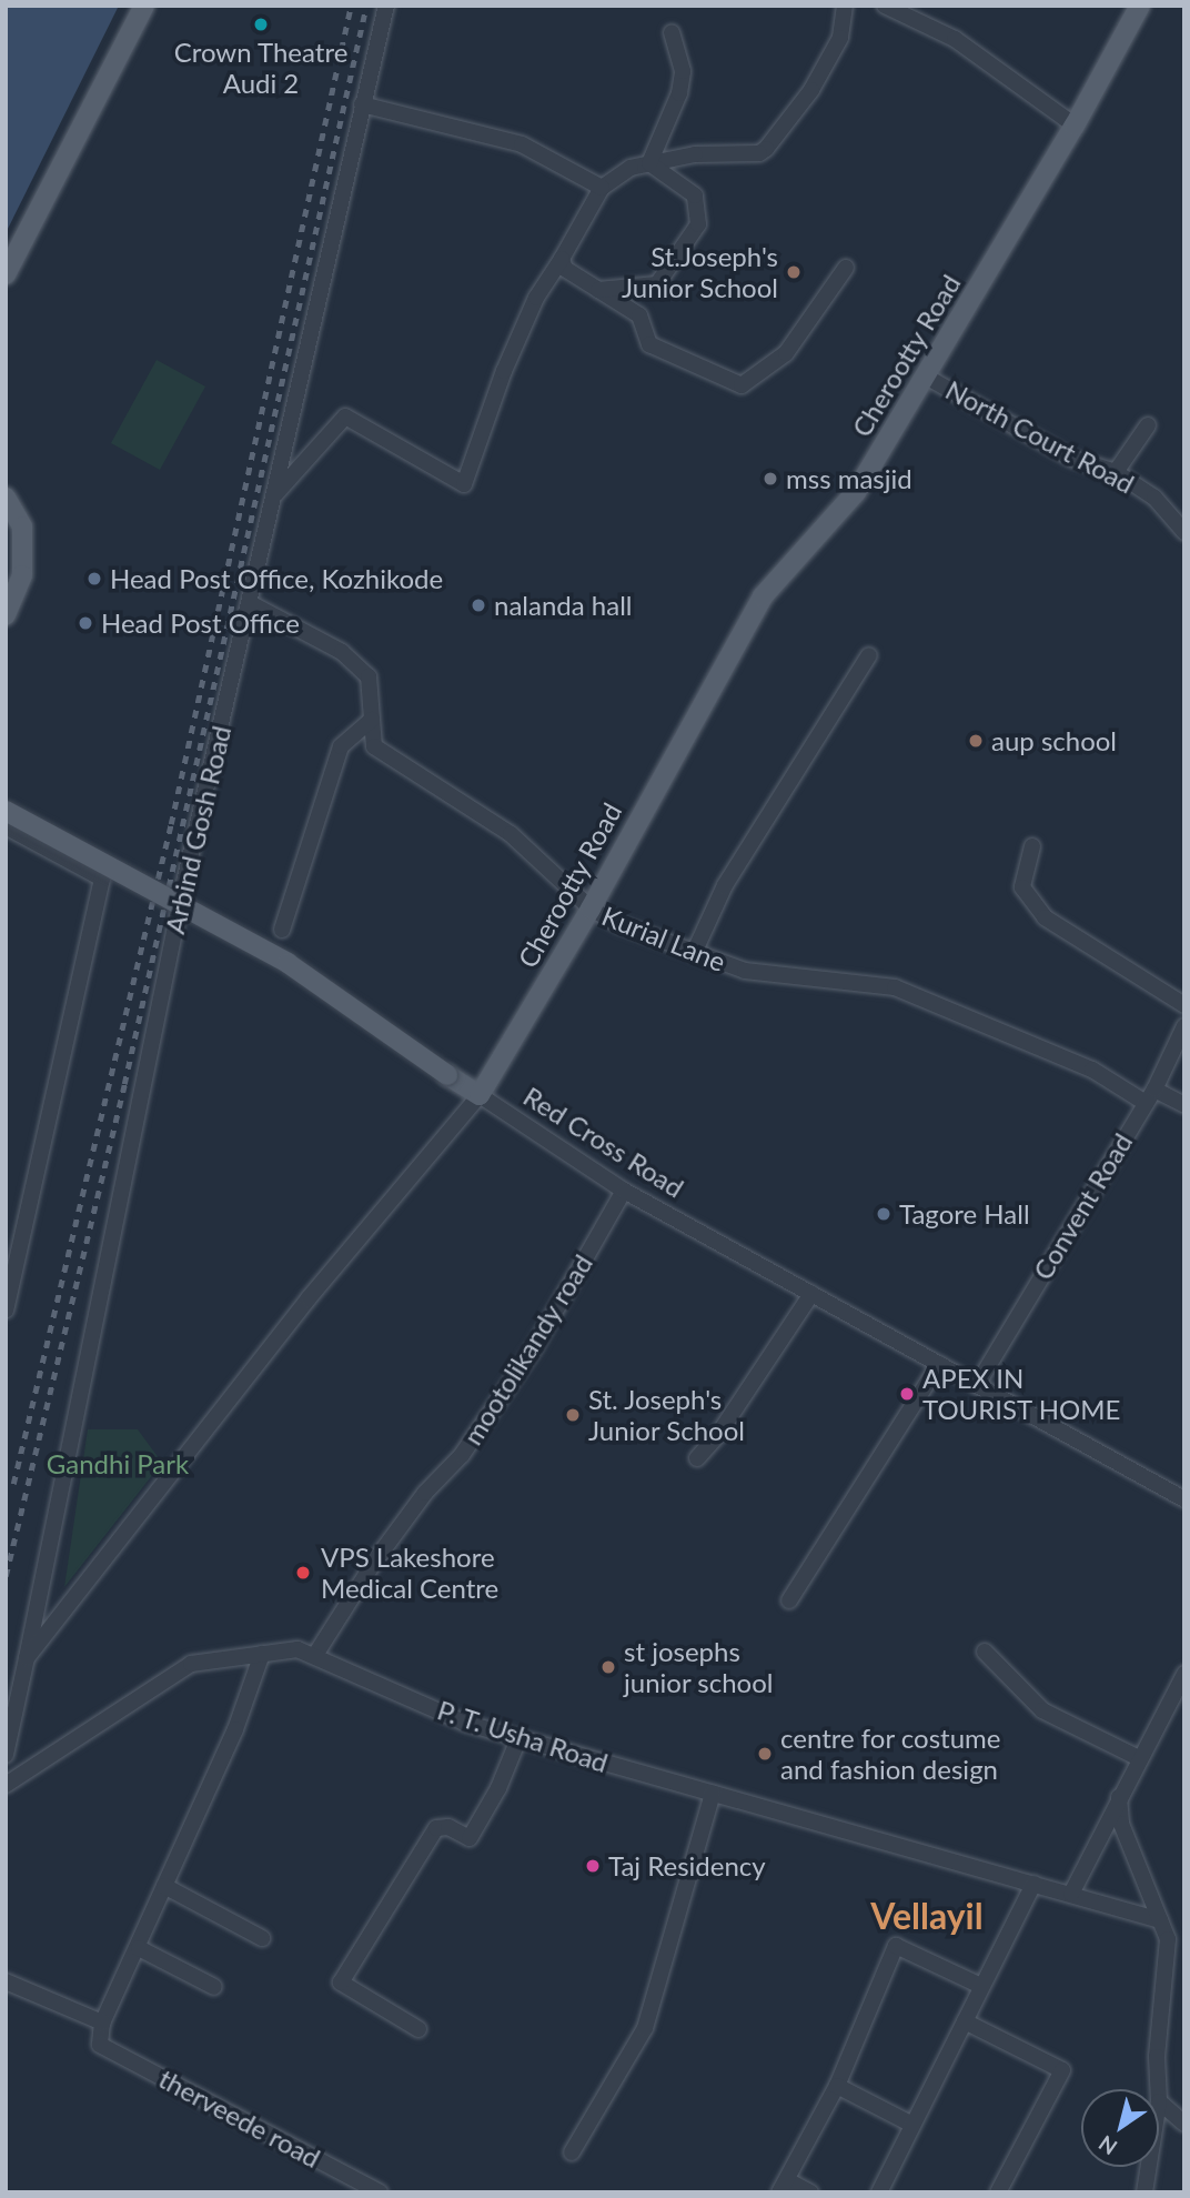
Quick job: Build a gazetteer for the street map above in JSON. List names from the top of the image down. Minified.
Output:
{"streets":{"main road":["Cherootty Road","Red Cross Road"],"street":["North Court Road","Arbind Gosh Road","Kurial Lane","Convent Road","mootolikandy road","P. T. Usha Road","therveede road"]},"crossings":[["Cherootty Road","North Court Road"],["Cherootty Road","Arbind Gosh Road"],["Cherootty Road","Kurial Lane"],["Cherootty Road","Red Cross Road"],["Arbind Gosh Road","Kurial Lane"],["Kurial Lane","Convent Road"],["Red Cross Road","Convent Road"],["Red Cross Road","mootolikandy road"],["mootolikandy road","P. T. Usha Road"]],"districts":["Vellayil"],"parks":["Gandhi Park"],"places":["Crown Theatre Audi 2","St.Joseph's Junior School","mss masjid","Head Post Office, Kozhikode","nalanda hall","Head Post Office","aup school","Tagore Hall","APEX IN TOURIST HOME","St. Joseph's Junior School","VPS Lakeshore Medical Centre","st josephs junior school","centre for costume and fashion design","Taj Residency"],"north":"bottom left"}
